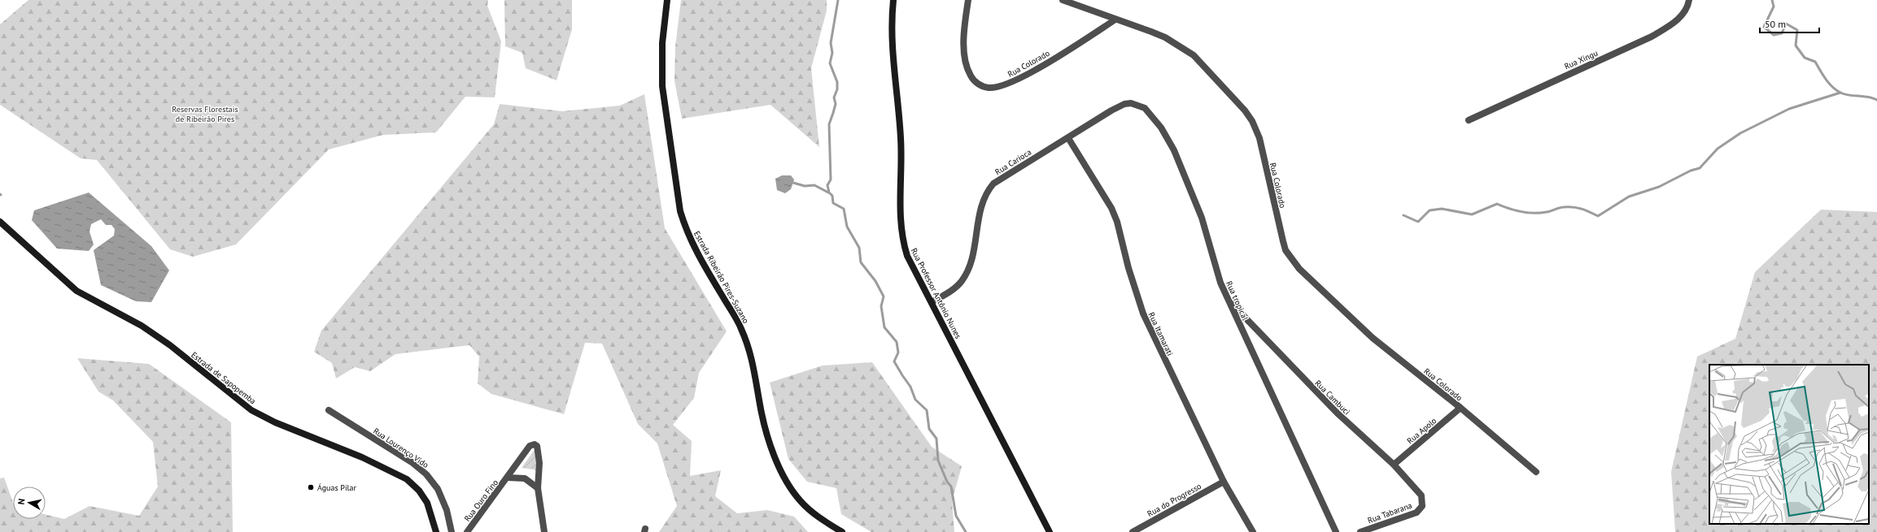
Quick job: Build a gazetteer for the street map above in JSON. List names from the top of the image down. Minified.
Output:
{"streets":{"main road":["Estrada Ribeirão Pires-Suzano","Rua Professor Antônio Nunes","Estrada de Sapopemba"],"street":["Rua Xingu","Rua Colorado","Rua Carioca","Rua tropical","Rua Itamarati","Rua Cambuci","Rua Apolo","Rua Lourenço Vido","Rua do Progresso","Rua Ouro Fino","Rua Tabarana"]},"crossings":[["Rua Colorado","Rua Apolo"],["Rua Carioca","Rua Professor Antônio Nunes"],["Rua Carioca","Rua tropical"],["Rua Carioca","Rua Itamarati"],["Rua tropical","Rua Cambuci"],["Rua Itamarati","Rua do Progresso"],["Rua Cambuci","Rua Apolo"],["Rua Cambuci","Rua Tabarana"]],"parks":["Reservas Florestais de Ribeirão Pires"],"places":["Águas Pilar"],"scale_bar":"50 m","north":"left"}
